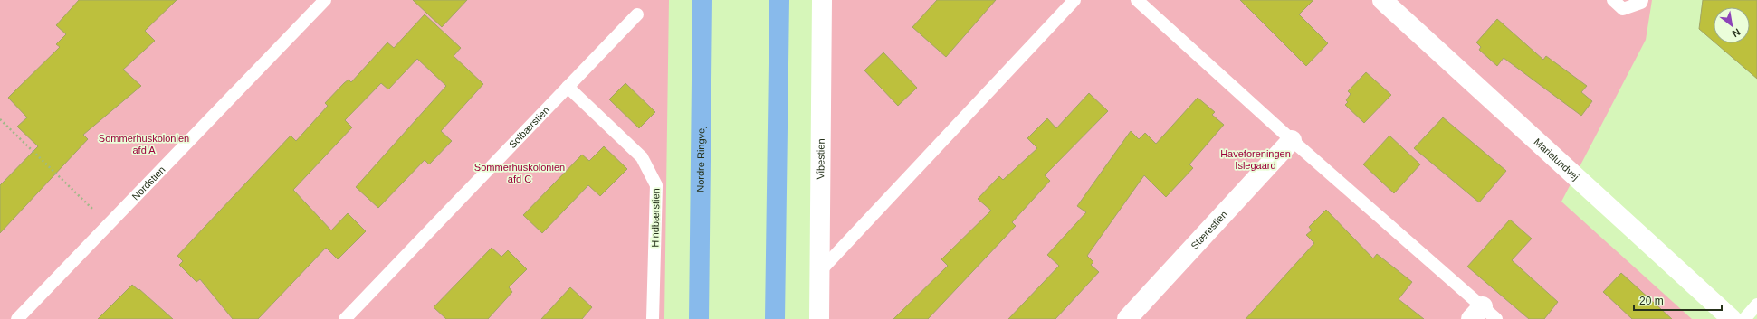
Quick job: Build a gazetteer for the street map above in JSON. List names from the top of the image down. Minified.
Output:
{"streets":{"main road":["Nordre Ringvej"],"street":["Vibestien","Marielundvej","Stærestien"],"lane":["Solbærstien","Nordstien","Hindbærstien"]},"crossings":[["Solbærstien","Hindbærstien"]],"parks":["Sommerhuskolonien afd A","Haveforeningen Islegaard","Sommerhuskolonien afd C"],"scale_bar":"20 m","north":"bottom right"}
